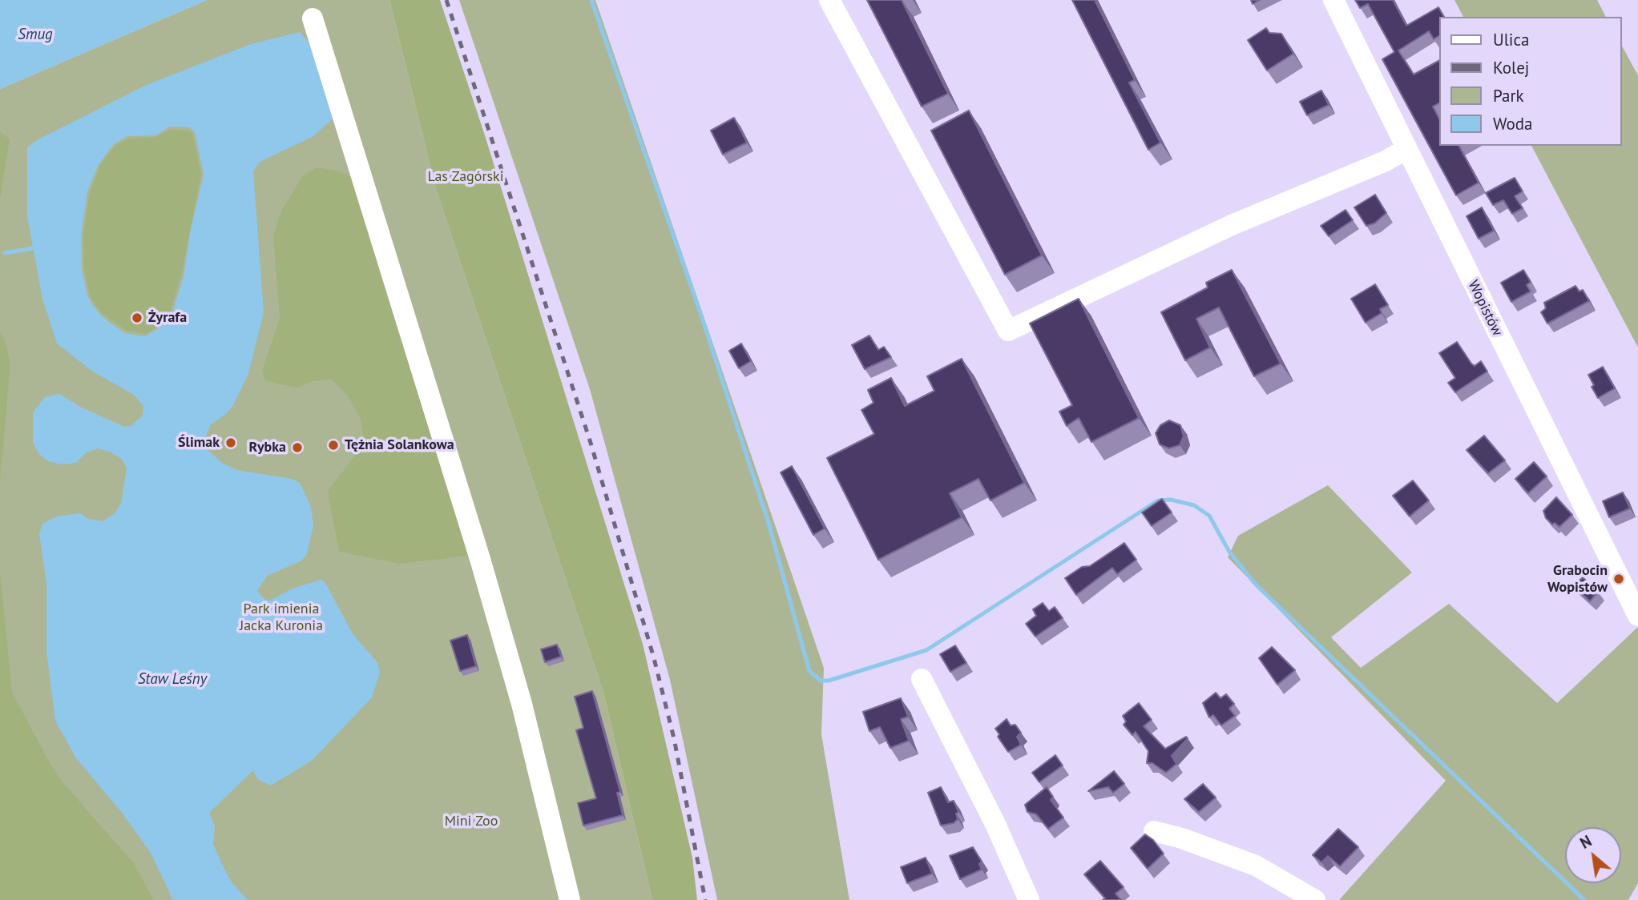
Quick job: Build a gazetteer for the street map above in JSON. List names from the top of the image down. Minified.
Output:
{"streets":{"street":["Wopistów"]},"water":["Smug","Staw Leśny"],"parks":["Las Zagórski","Park imienia Jacka Kuronia","Mini Zoo"],"places":["Żyrafa","Ślimak","Tężnia Solankowa","Rybka","Grabocin Wopistów"],"legend":["Ulica","Kolej","Park","Woda"],"north":"top left"}
